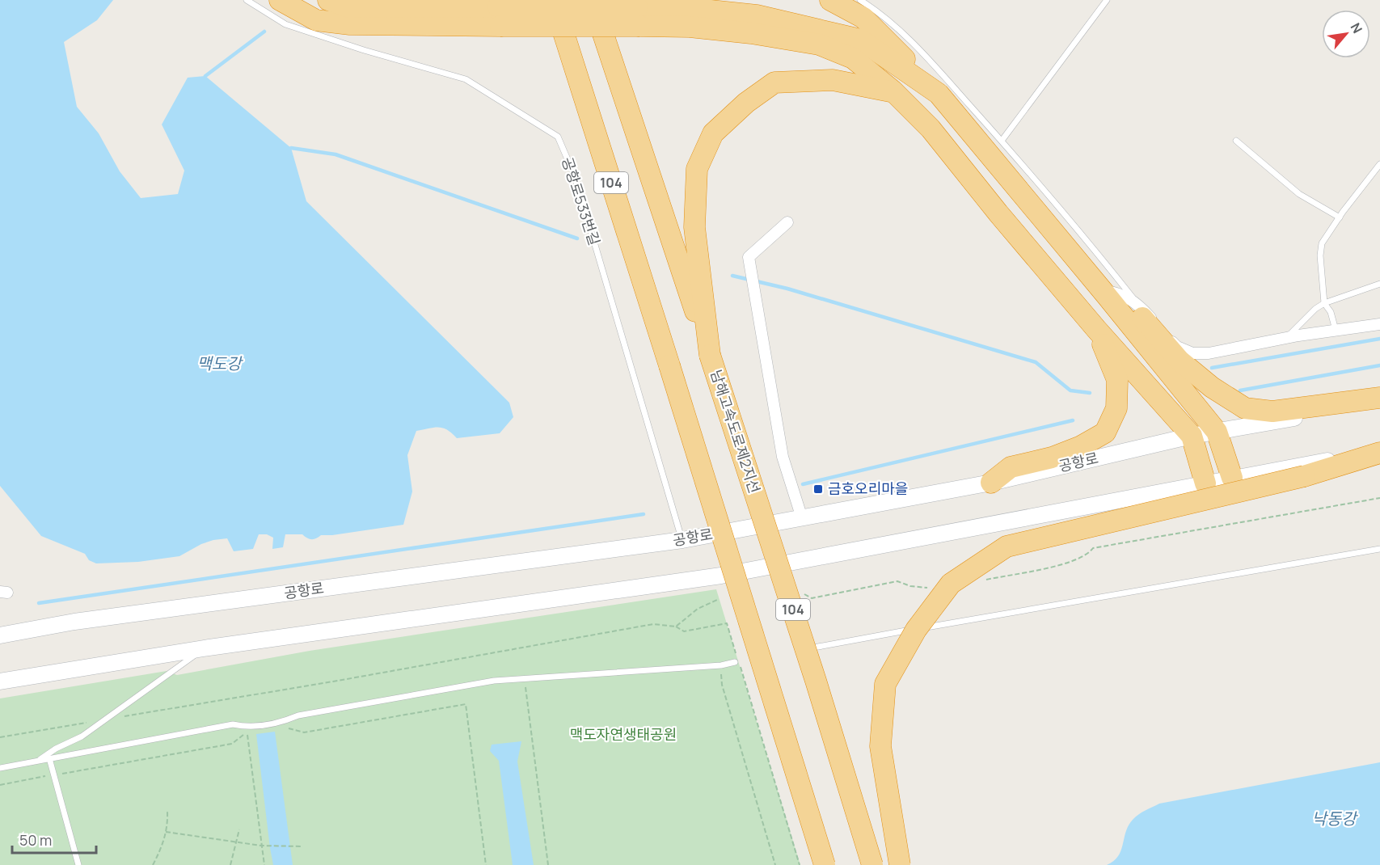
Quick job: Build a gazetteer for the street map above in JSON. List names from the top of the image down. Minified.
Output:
{"streets":{"highway":["104","남해고속도로제2지선"],"main road":["공항로"],"lane":["공항로533번길"]},"crossings":[["공항로533번길","공항로"]],"water":["맥도강","낙동강"],"parks":["맥도자연생태공원"],"places":{"transit":["금호오리마을"]},"scale_bar":"50 m","north":"top right"}
